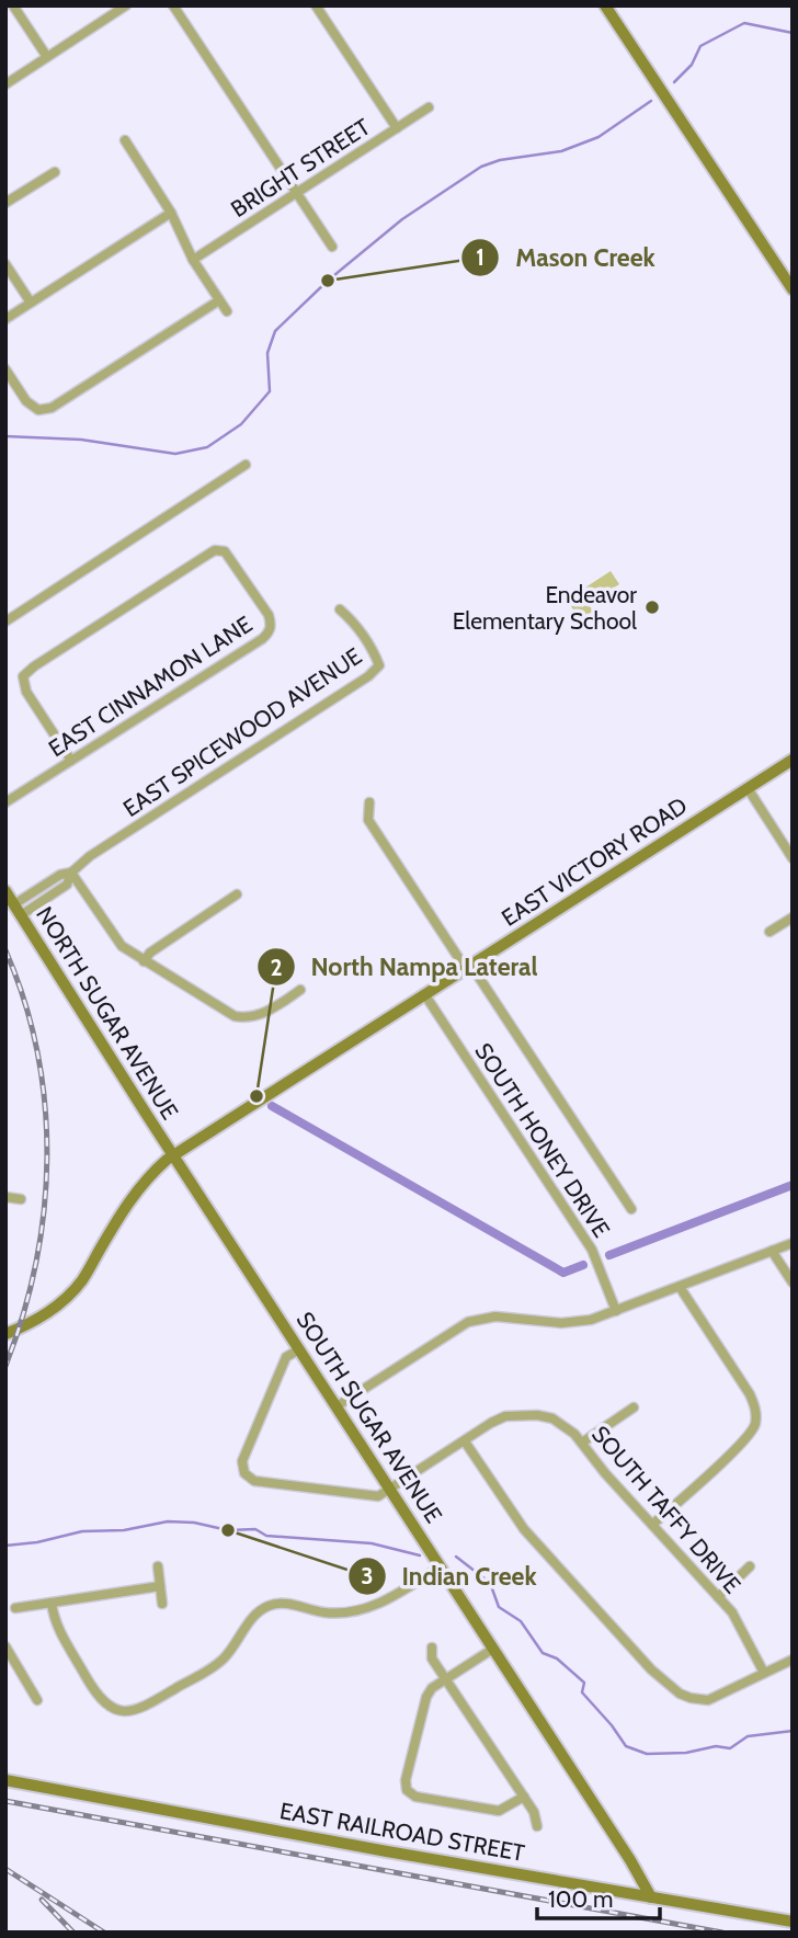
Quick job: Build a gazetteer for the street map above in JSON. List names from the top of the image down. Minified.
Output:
{"streets":{"street":["BRIGHT STREET","EAST CINNAMON LANE","EAST SPICEWOOD AVENUE","EAST VICTORY ROAD","NORTH SUGAR AVENUE","SOUTH HONEY DRIVE","SOUTH SUGAR AVENUE","SOUTH TAFFY DRIVE","EAST RAILROAD STREET"]},"crossings":[["EAST SPICEWOOD AVENUE","NORTH SUGAR AVENUE"],["EAST VICTORY ROAD","NORTH SUGAR AVENUE"],["EAST VICTORY ROAD","SOUTH HONEY DRIVE"],["EAST VICTORY ROAD","SOUTH SUGAR AVENUE"],["NORTH SUGAR AVENUE","SOUTH SUGAR AVENUE"],["SOUTH SUGAR AVENUE","SOUTH TAFFY DRIVE"],["SOUTH SUGAR AVENUE","EAST RAILROAD STREET"]],"places":["Mason Creek","Endeavor Elementary School","North Nampa Lateral","Indian Creek"],"scale_bar":"100 m"}
